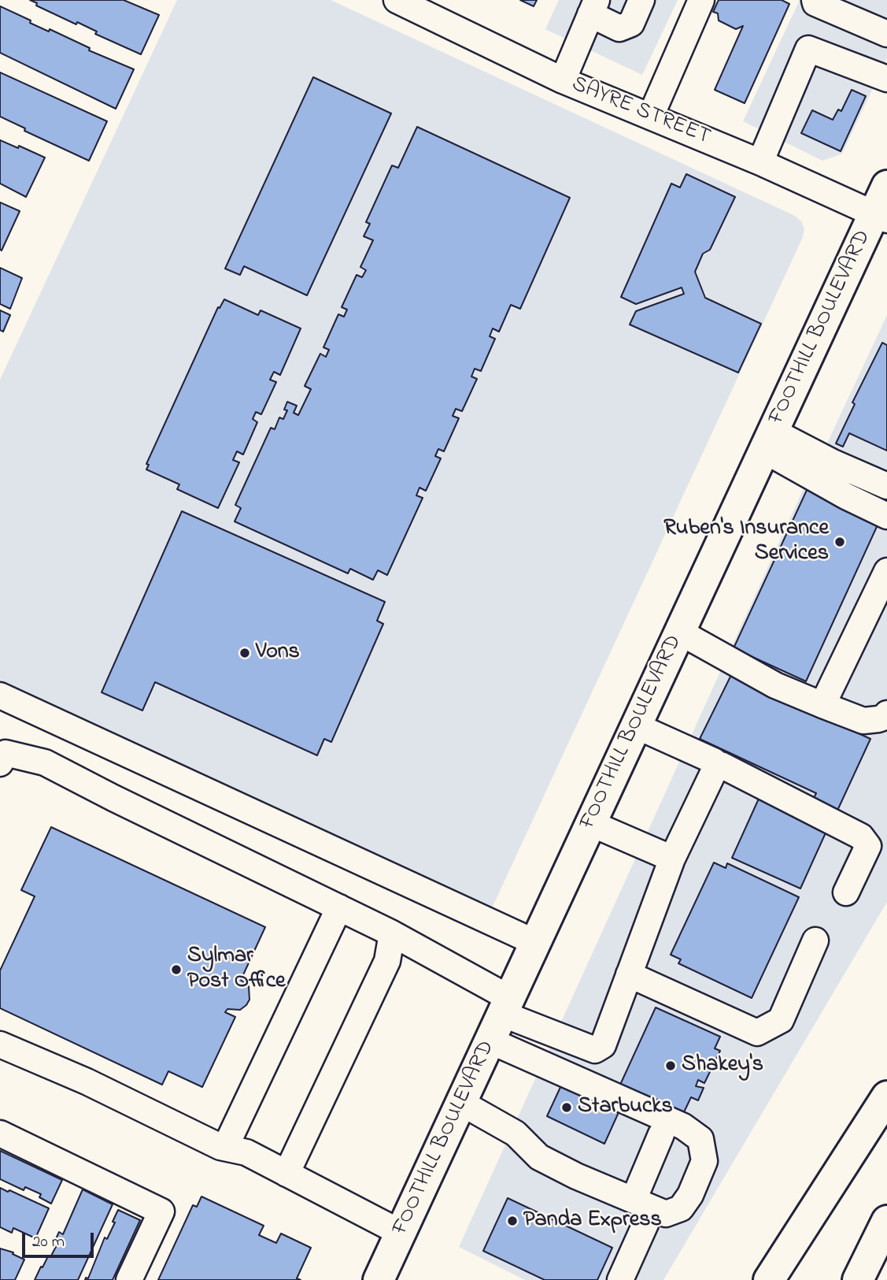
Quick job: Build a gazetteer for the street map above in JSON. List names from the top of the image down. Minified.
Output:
{"streets":{"main road":["FOOTHILL BOULEVARD"],"street":["SAYRE STREET"]},"crossings":[["SAYRE STREET","FOOTHILL BOULEVARD"]],"places":["Ruben's Insurance Services","Vons","Sylmar Post Office","Shakey's","Starbucks","Panda Express"],"scale_bar":"20 m"}
